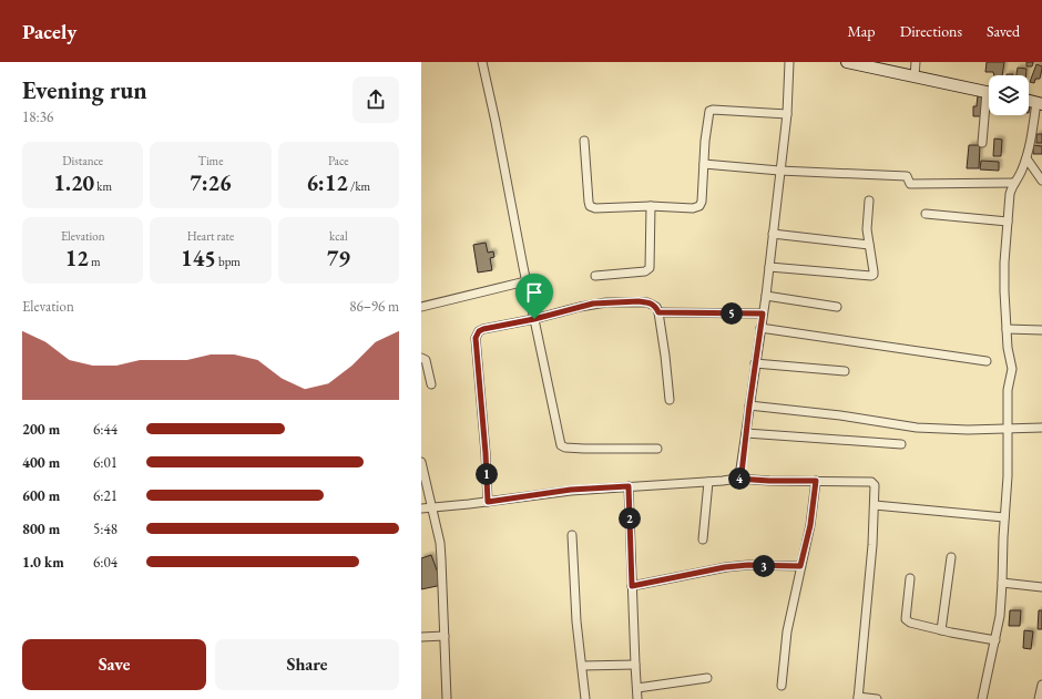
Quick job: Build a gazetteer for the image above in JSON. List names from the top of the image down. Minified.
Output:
{"page":{"header":"Pacely","nav":["Map","Directions","Saved"],"heading":["Evening run","18:36"],"stats":[["Distance","1.20 km"],["Time","7:26"],["Pace","6:12 /km"],["Elevation","12 m"],["Heart rate","145 bpm"],["kcal","79"]],"chart":["Elevation","86–96 m"],"pins":["5","1","4","2","3"],"list":[{"name":"200 m","note":"6:44"},{"name":"400 m","note":"6:01"},{"name":"600 m","note":"6:21"},{"name":"800 m","note":"5:48"},{"name":"1.0 km","note":"6:04"}],"buttons":["Save","Share"]}}
